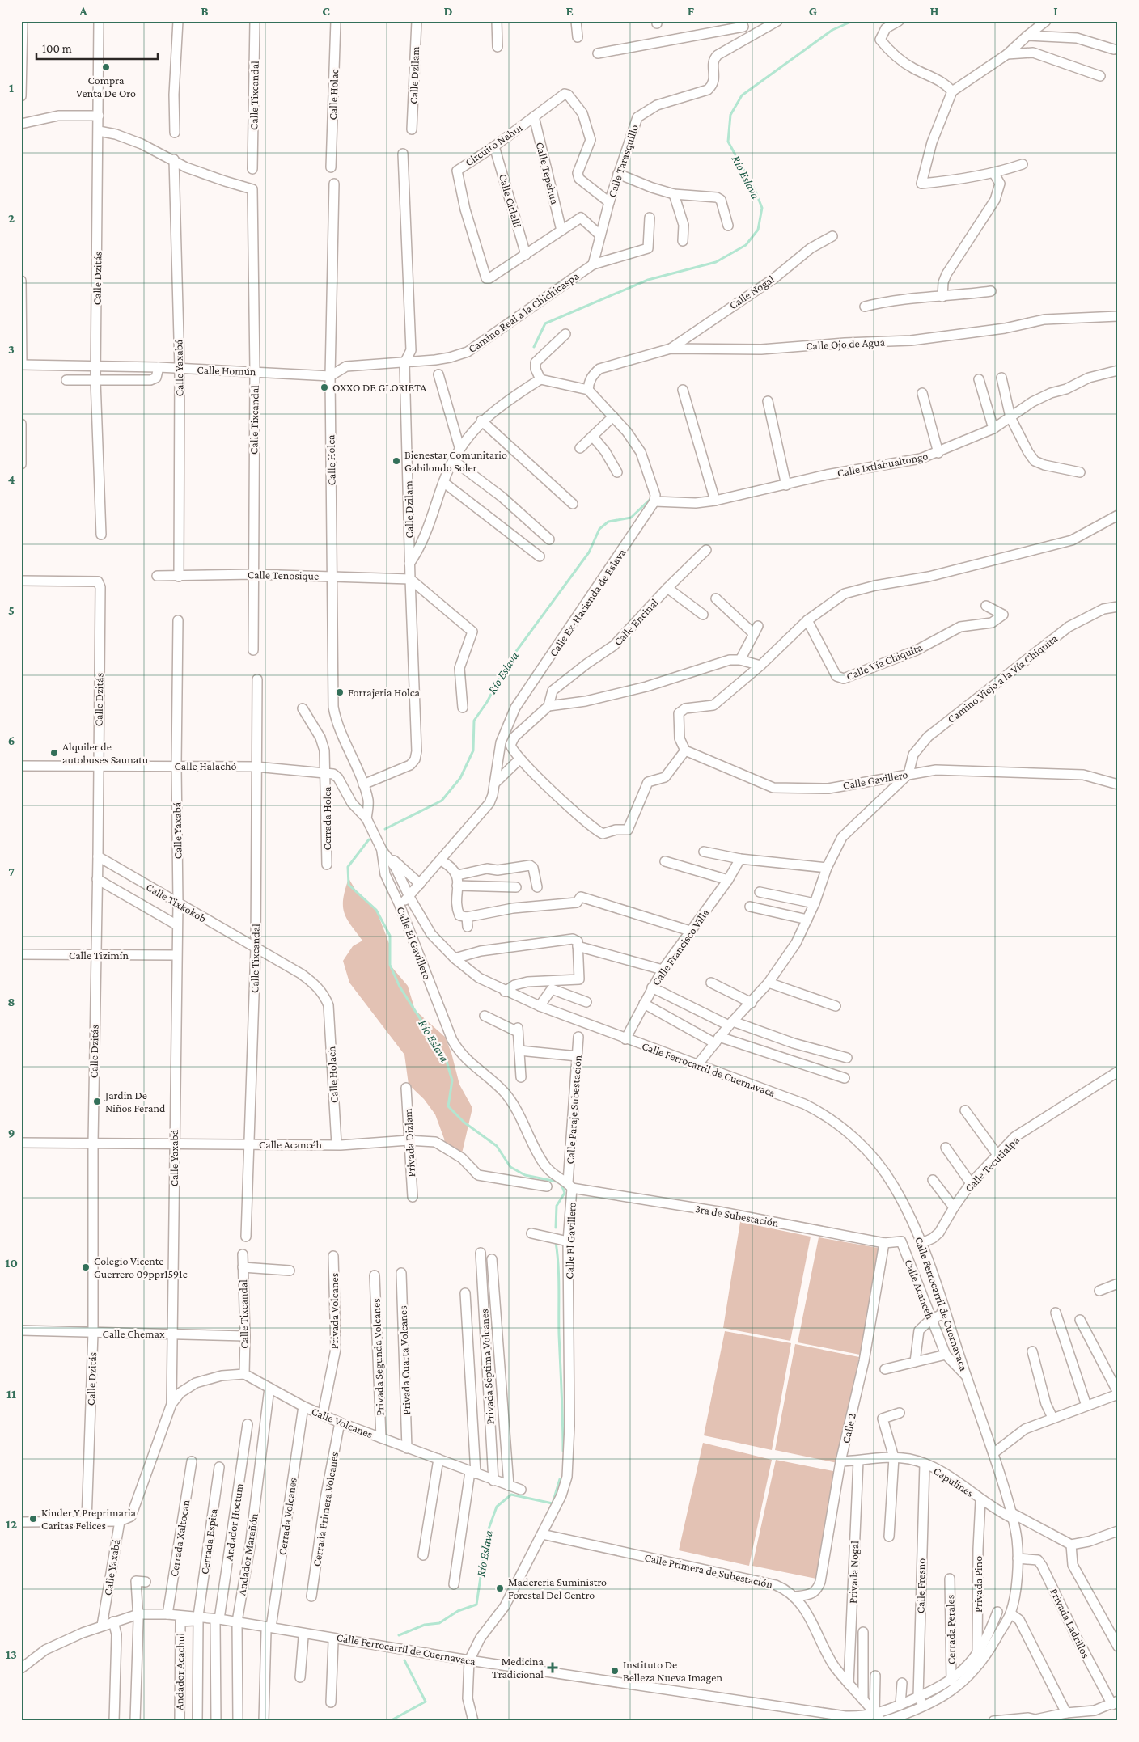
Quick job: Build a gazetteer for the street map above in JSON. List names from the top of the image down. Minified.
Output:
{"streets":{"street":["Calle Dzilam","Calle Holac","Calle Tixcandal","Circuito Nahuí","Calle Tarasquillo","Calle Tepehua","Calle Citlalli","Calle Dzitás","Calle Nogal","Camino Real a la Chichicaspa","Calle Ojo de Agua","Calle Yaxabá","Calle Homún","Calle Holca","Calle Ixtlahualtongo","Calle Tenosique","Calle Ex-Hacienda de Eslava","Calle Encinal","Calle Vía Chiquita","Camino Viejo a la Vía Chiquita","Calle Halachó","Calle Gavillero","Cerrada Holca","Calle Tixkokob","Calle El Gavillero","Calle Francisco Villa","Calle Tizimín","Calle Ferrocarril de Cuernavaca","Calle Holach","Calle Paraje Subestación","Privada Dizlam","Calle Acancéh","Calle Tecutlalpa","3ra de Subestación","Calle Acanceh","Privada Volcanes","Calle Chemax","Privada Segunda Volcanes","Privada Cuarta Volcanes","Privada Séptima Volcanes","Calle Volcanes","Calle 2","Capulines","Cerrada Primera Volcanes","Cerrada Volcanes","Andador Hoctum","Cerrada Xaltocan","Cerrada Espita","Andador Marañón","Calle Primera de Subestación","Privada Nogal","Privada Pino","Calle Fresno","Privada Ladrillos","Cerrada Perales","Andador Acachul"]},"crossings":[["Calle Dzilam","Camino Real a la Chichicaspa"],["Calle Dzilam","Calle Holca"],["Calle Dzilam","Calle Tenosique"],["Calle Tixcandal","Calle Yaxabá"],["Calle Tixcandal","Calle Homún"],["Calle Tixcandal","Calle Tenosique"],["Calle Tixcandal","Calle Halachó"],["Calle Tixcandal","Calle Tixkokob"],["Calle Tixcandal","Calle Acancéh"],["Calle Tixcandal","Calle Chemax"],["Calle Tixcandal","Calle Volcanes"],["Circuito Nahuí","Calle Tarasquillo"],["Circuito Nahuí","Calle Tepehua"],["Circuito Nahuí","Calle Citlalli"],["Calle Tarasquillo","Camino Real a la Chichicaspa"],["Calle Dzitás","Calle Homún"],["Calle Dzitás","Calle Halachó"],["Calle Dzitás","Calle Tixkokob"],["Calle Dzitás","Calle Tizimín"],["Calle Dzitás","Calle Acancéh"],["Calle Dzitás","Calle Chemax"],["Calle Nogal","Calle Ojo de Agua"],["Calle Yaxabá","Calle Homún"],["Calle Yaxabá","Calle Tenosique"],["Calle Yaxabá","Calle Halachó"],["Calle Yaxabá","Calle Tixkokob"],["Calle Yaxabá","Calle Tizimín"],["Calle Yaxabá","Calle Ferrocarril de Cuernavaca"],["Calle Yaxabá","Calle Acancéh"],["Calle Yaxabá","Calle Chemax"],["Calle Homún","Calle Holca"],["Calle Holca","Calle Tenosique"],["Calle Ixtlahualtongo","Calle Ex-Hacienda de Eslava"],["Calle Ex-Hacienda de Eslava","Calle El Gavillero"],["Calle Ex-Hacienda de Eslava","Calle Ferrocarril de Cuernavaca"],["Camino Viejo a la Vía Chiquita","Calle Gavillero"],["Calle Halachó","Cerrada Holca"],["Calle Tixkokob","Calle Holach"],["Calle El Gavillero","Calle Ferrocarril de Cuernavaca"],["Calle El Gavillero","Calle Paraje Subestación"],["Calle El Gavillero","3ra de Subestación"],["Calle El Gavillero","Calle Primera de Subestación"],["Calle Francisco Villa","Calle Ferrocarril de Cuernavaca"],["Calle Ferrocarril de Cuernavaca","Calle Tecutlalpa"],["Calle Ferrocarril de Cuernavaca","Calle Acanceh"],["Calle Ferrocarril de Cuernavaca","Capulines"],["Calle Ferrocarril de Cuernavaca","Cerrada Volcanes"],["Calle Ferrocarril de Cuernavaca","Andador Hoctum"],["Calle Ferrocarril de Cuernavaca","Cerrada Xaltocan"],["Calle Ferrocarril de Cuernavaca","Cerrada Espita"],["Calle Ferrocarril de Cuernavaca","Andador Marañón"],["Calle Ferrocarril de Cuernavaca","Calle Primera de Subestación"],["Calle Ferrocarril de Cuernavaca","Privada Pino"],["Calle Ferrocarril de Cuernavaca","Calle Fresno"],["Calle Ferrocarril de Cuernavaca","Privada Ladrillos"],["Calle Ferrocarril de Cuernavaca","Cerrada Perales"],["Calle Ferrocarril de Cuernavaca","Andador Acachul"],["Calle Holach","Calle Acancéh"],["Calle Paraje Subestación","3ra de Subestación"],["Privada Dizlam","Calle Acancéh"],["3ra de Subestación","Calle Acanceh"],["3ra de Subestación","Calle 2"],["Privada Volcanes","Calle Volcanes"],["Privada Segunda Volcanes","Calle Volcanes"],["Privada Cuarta Volcanes","Calle Volcanes"],["Privada Séptima Volcanes","Calle Volcanes"],["Calle Volcanes","Cerrada Primera Volcanes"],["Calle Volcanes","Cerrada Volcanes"],["Calle Volcanes","Andador Marañón"],["Calle 2","Capulines"],["Calle 2","Calle Primera de Subestación"],["Capulines","Privada Nogal"],["Capulines","Privada Pino"],["Capulines","Calle Fresno"],["Calle Primera de Subestación","Privada Nogal"]],"water":["Río Eslava"],"places":{"other":["Compra Venta De Oro","OXXO DE GLORIETA","Bienestar Comunitario Gabilondo Soler","Forrajeria Holca","Alquiler de autobuses Saunatu","Jardin De Niños Ferand","Colegio Vicente Guerrero 09ppr1591c","Kinder Y Preprimaria Caritas Felices","Madereria Suministro Forestal Del Centro","Instituto De Belleza Nueva Imagen"],"health":["Medicina Tradicional"]},"scale_bar":"100 m","grid":{"columns":["A","B","C","D","E","F","G","H","I"],"rows":["1","2","3","4","5","6","7","8","9","10","11","12","13"]}}
